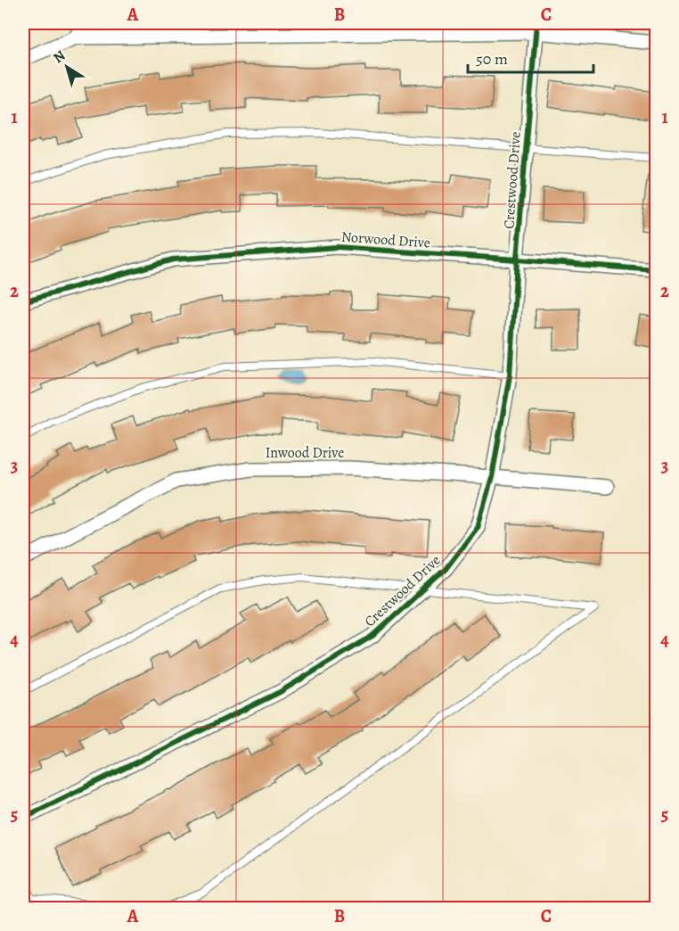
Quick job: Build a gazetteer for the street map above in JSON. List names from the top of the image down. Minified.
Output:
{"streets":{"street":["Crestwood Drive","Norwood Drive","Inwood Drive"]},"crossings":[["Crestwood Drive","Norwood Drive"],["Crestwood Drive","Inwood Drive"]],"scale_bar":"50 m","north":"top left","grid":{"columns":["A","B","C"],"rows":["1","2","3","4","5"]}}
